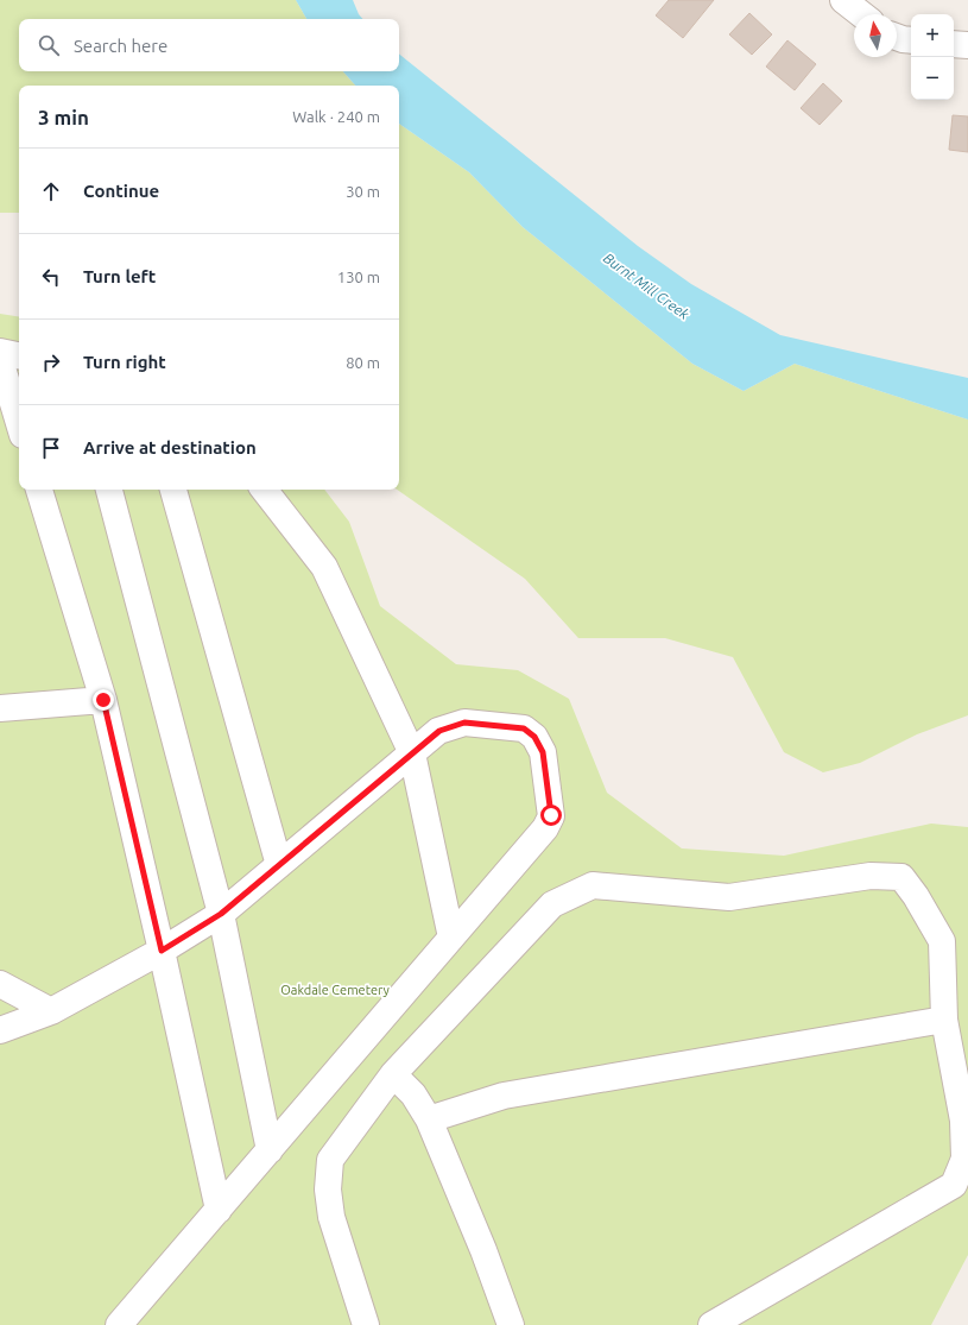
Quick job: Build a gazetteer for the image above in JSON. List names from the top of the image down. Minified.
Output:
{"water":["Burnt Mill Creek"],"parks":["Oakdale Cemetery"],"north":"top","page":{"map_buttons":["+","−"],"search":"Search here","heading":["3 min","Walk · 240 m"],"list":[["Continue","30 m"],["Turn left","130 m"],["Turn right","80 m"],"Arrive at destination"]}}
